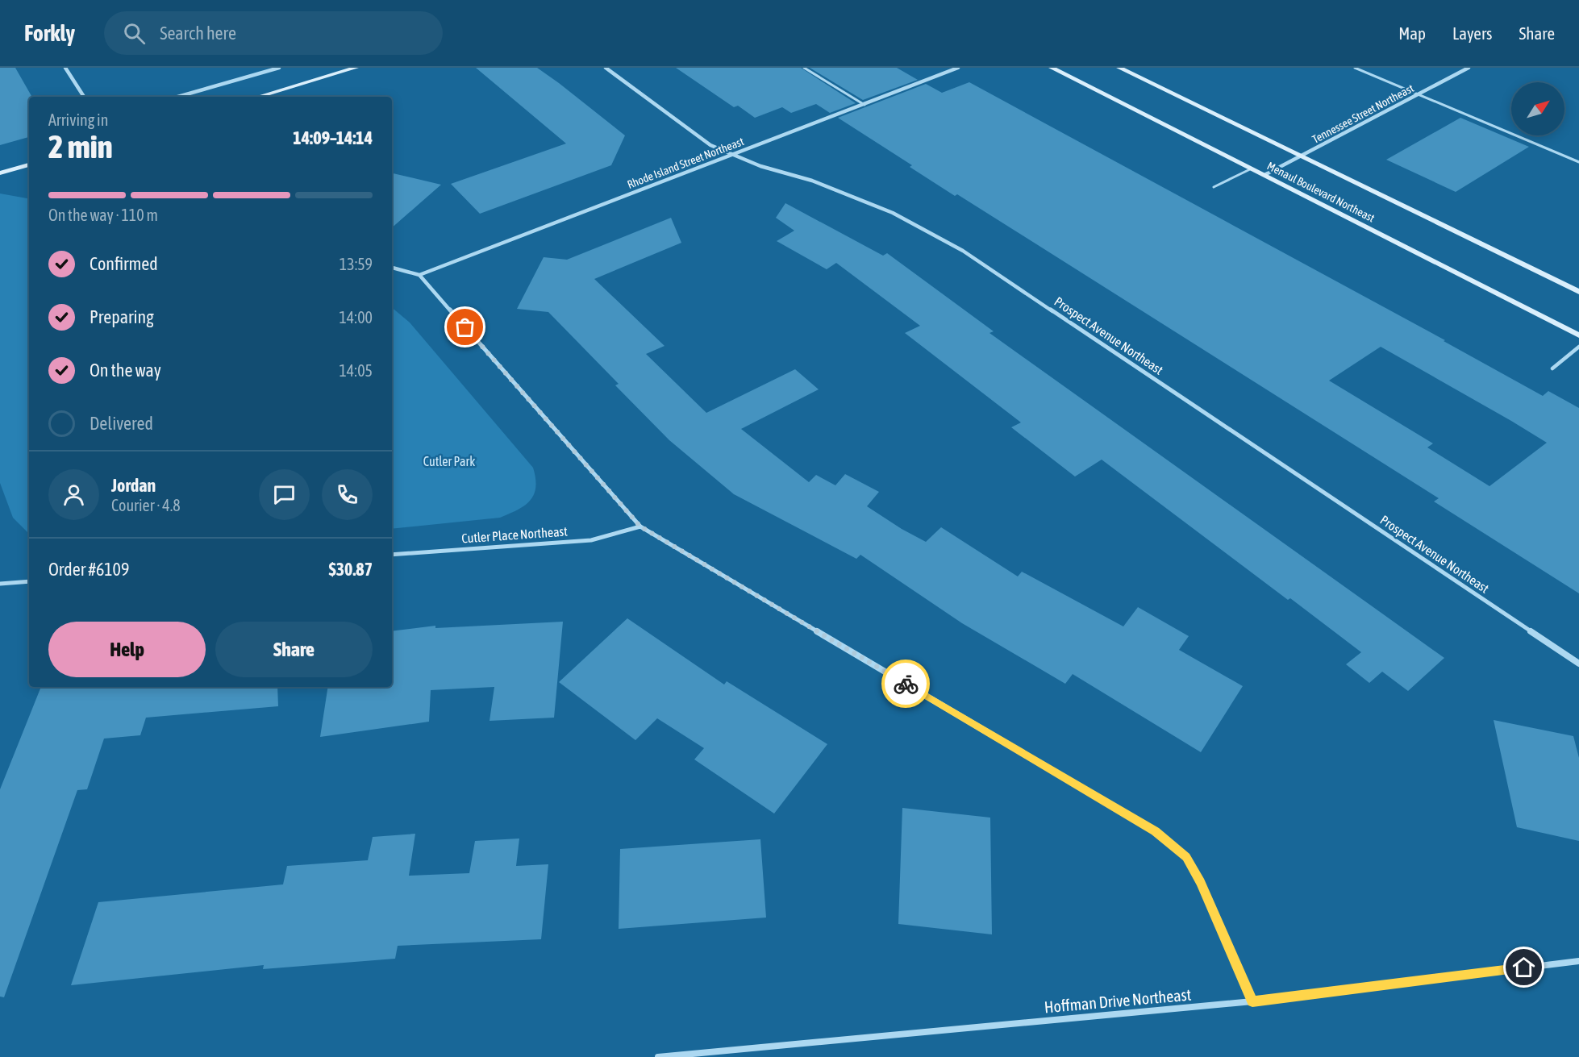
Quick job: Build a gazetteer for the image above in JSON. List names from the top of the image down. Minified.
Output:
{"streets":{"main road":["Menaul Boulevard Northeast"],"street":["Tennessee Street Northeast","Rhode Island Street Northeast","Prospect Avenue Northeast","Cutler Place Northeast","Hoffman Drive Northeast"]},"crossings":[["Tennessee Street Northeast","Menaul Boulevard Northeast"],["Rhode Island Street Northeast","Prospect Avenue Northeast"]],"parks":["Cutler Park"],"north":"top right","page":{"header":"Forkly","search":"Search here","nav":["Map","Layers","Share"],"heading":["2 min","Arriving in","14:09–14:14"],"panel":["Jordan","Courier · 4.8","Order #6109","$30.87"],"bar":"On the way · 110 m","list":[["Confirmed","13:59"],["Preparing","14:00"],["On the way","14:05"],"Delivered"],"buttons":["Help","Share"]}}
